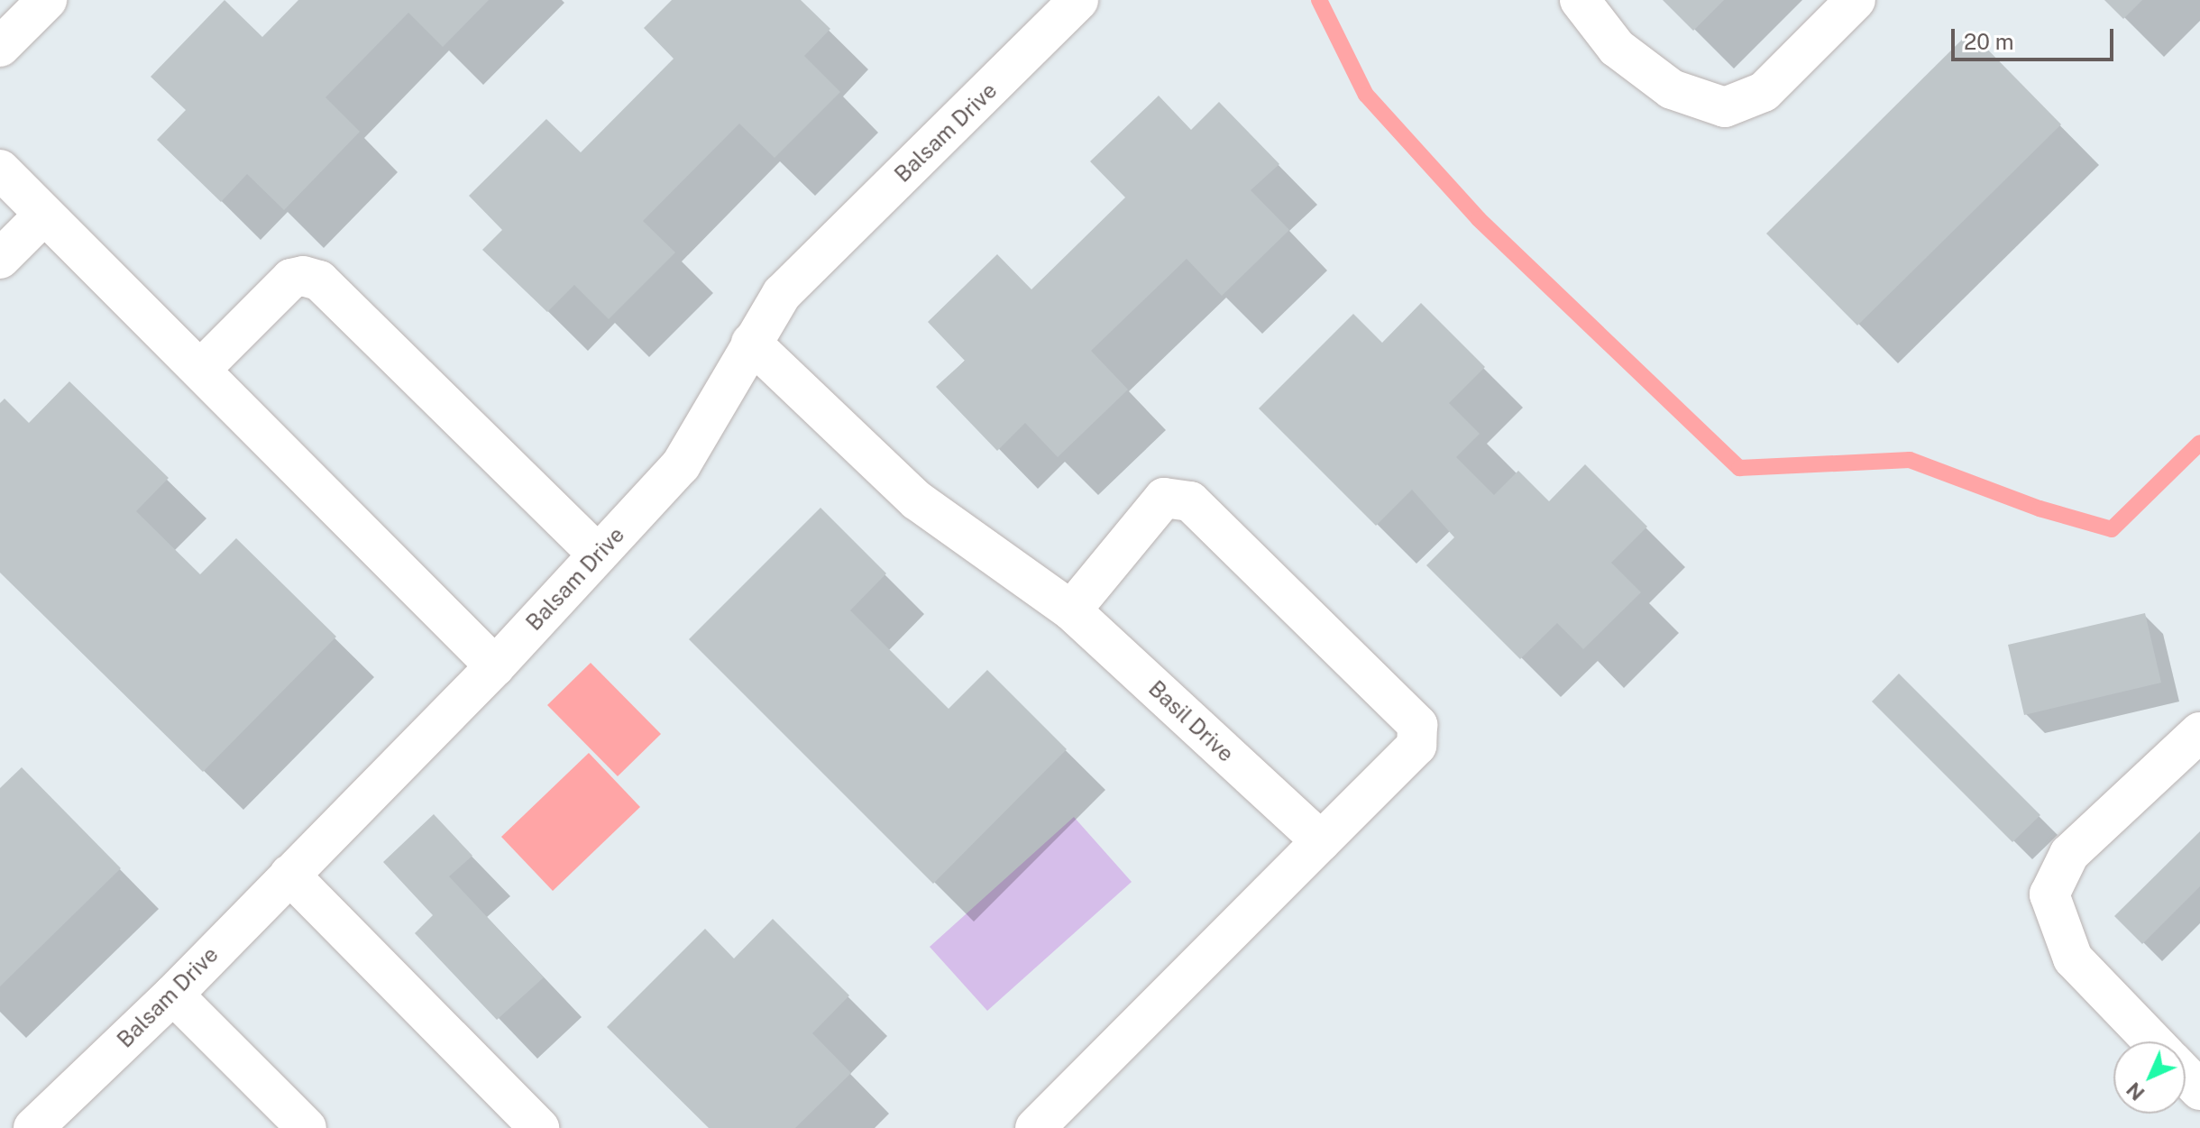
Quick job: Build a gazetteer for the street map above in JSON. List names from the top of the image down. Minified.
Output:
{"streets":{"street":["Balsam Drive","Basil Drive"]},"crossings":[["Balsam Drive","Basil Drive"]],"scale_bar":"20 m","north":"bottom left"}
